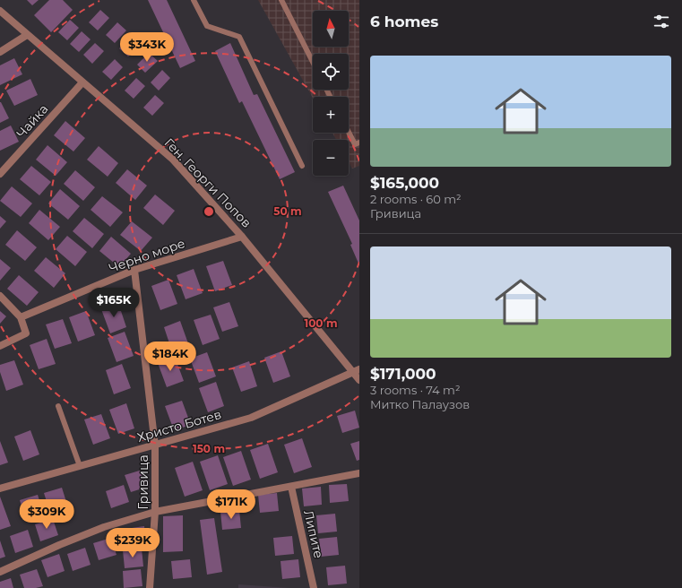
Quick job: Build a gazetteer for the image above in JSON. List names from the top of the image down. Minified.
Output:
{"streets":{"street":["Чайка","Ген. Георги Попов","Черно море","Христо Ботев","Гривица","Липите"]},"crossings":[["Чайка","Ген. Георги Попов"],["Ген. Георги Попов","Черно море"],["Ген. Георги Попов","Христо Ботев"],["Черно море","Гривица"],["Христо Ботев","Гривица"]],"north":"top","page":{"heading":"6 homes","map_buttons":["+","−"],"price":["$343K","$165K","$184K","$171K","$309K","$239K"],"list":[{"name":"$165,000","note":"2 rooms · 60 m² · Гривица"},{"name":"$171,000","note":"3 rooms · 74 m² · Митко Палаузов"}]},"rings":["50 m","100 m","150 m"]}
